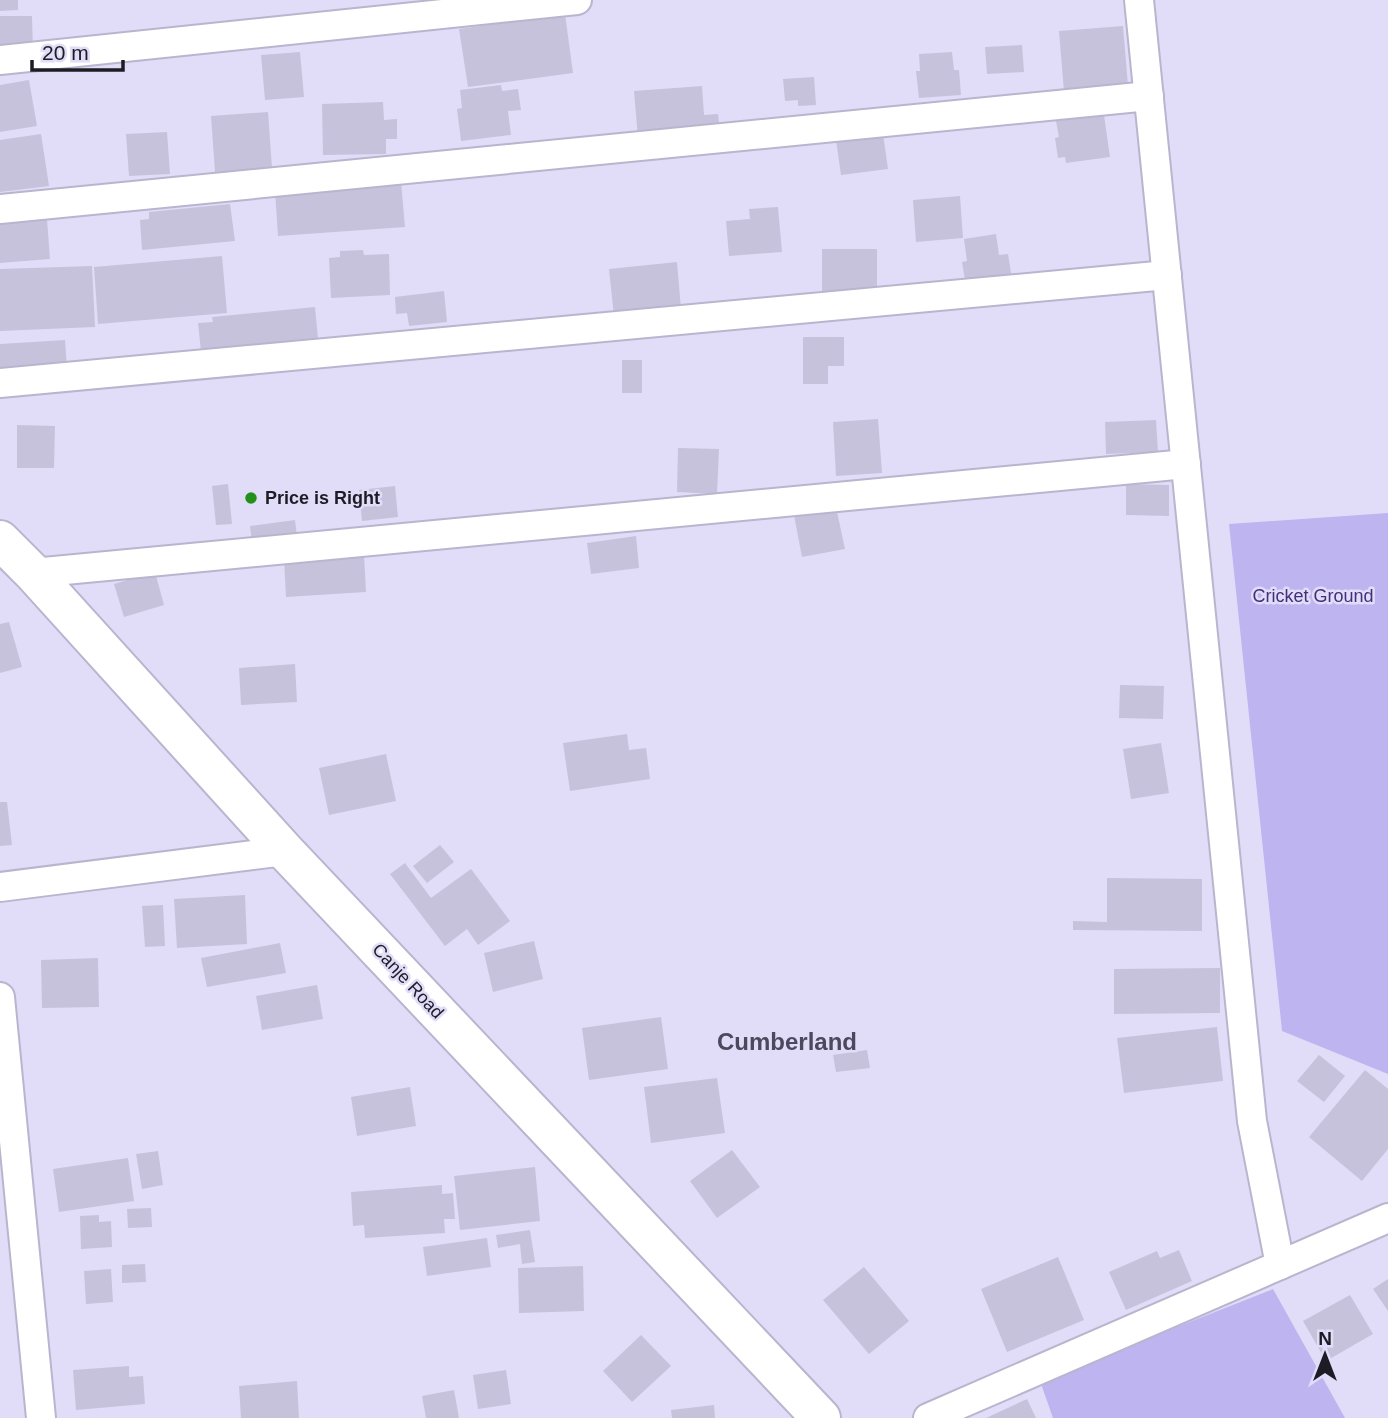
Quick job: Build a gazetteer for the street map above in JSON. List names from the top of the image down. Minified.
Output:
{"streets":{"street":["Canje Road"]},"districts":["Cumberland"],"parks":["Cricket Ground"],"places":["Price is Right"],"scale_bar":"20 m","north":"top"}
